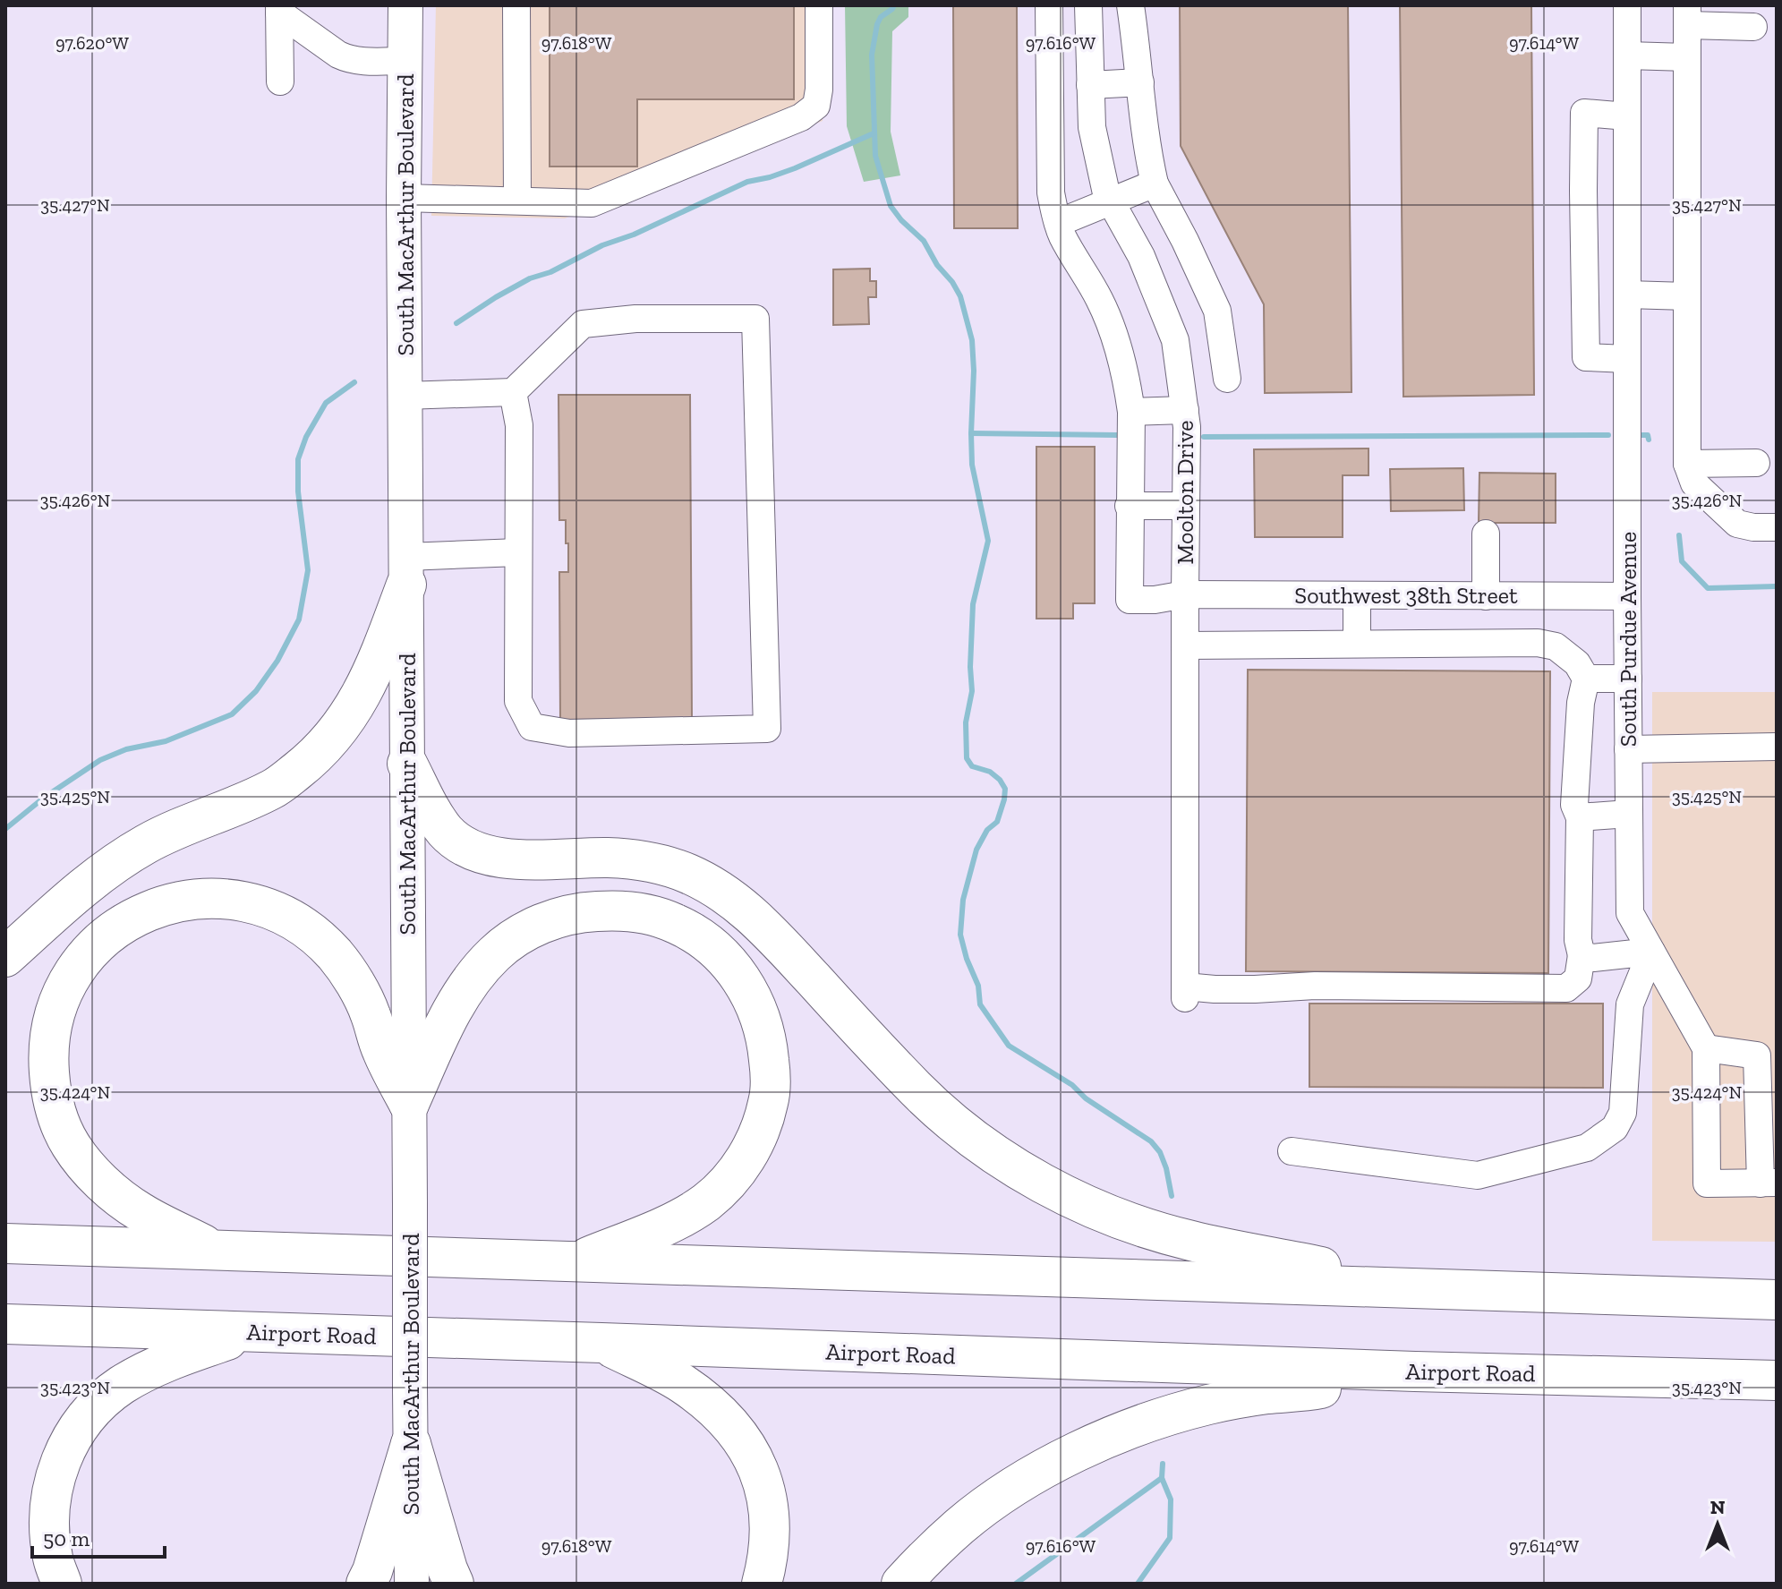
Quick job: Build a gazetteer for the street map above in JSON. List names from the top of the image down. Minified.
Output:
{"streets":{"highway":["Airport Road"],"main road":["South MacArthur Boulevard"],"street":["Moolton Drive","Southwest 38th Street","South Purdue Avenue"]},"crossings":[["Moolton Drive","Southwest 38th Street"],["Southwest 38th Street","South Purdue Avenue"]],"scale_bar":"50 m","north":"top","coordinates":["97.620°W","97.618°W","97.616°W","97.614°W","35.427°N","35.426°N","35.425°N","35.424°N","35.423°N"]}
